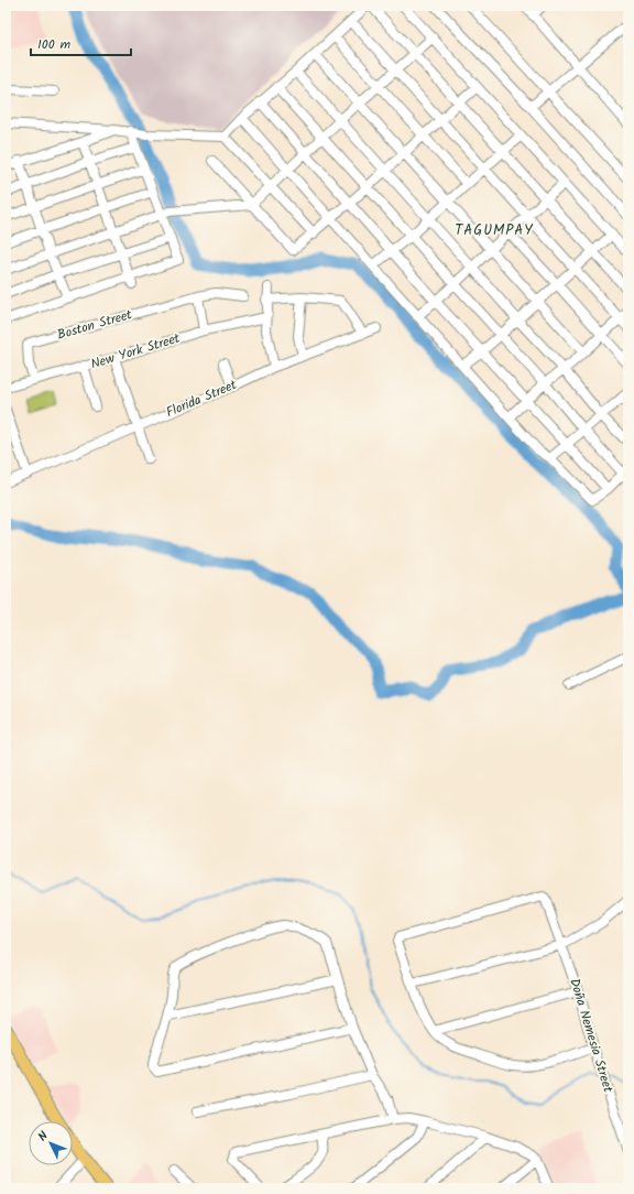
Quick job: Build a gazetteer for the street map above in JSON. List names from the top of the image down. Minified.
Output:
{"streets":{"street":["Boston Street","New York Street","Florida Street","Doña Nemesia Street"]},"crossings":[["Boston Street","New York Street"]],"districts":["TAGUMPAY"],"scale_bar":"100 m","north":"top left"}
